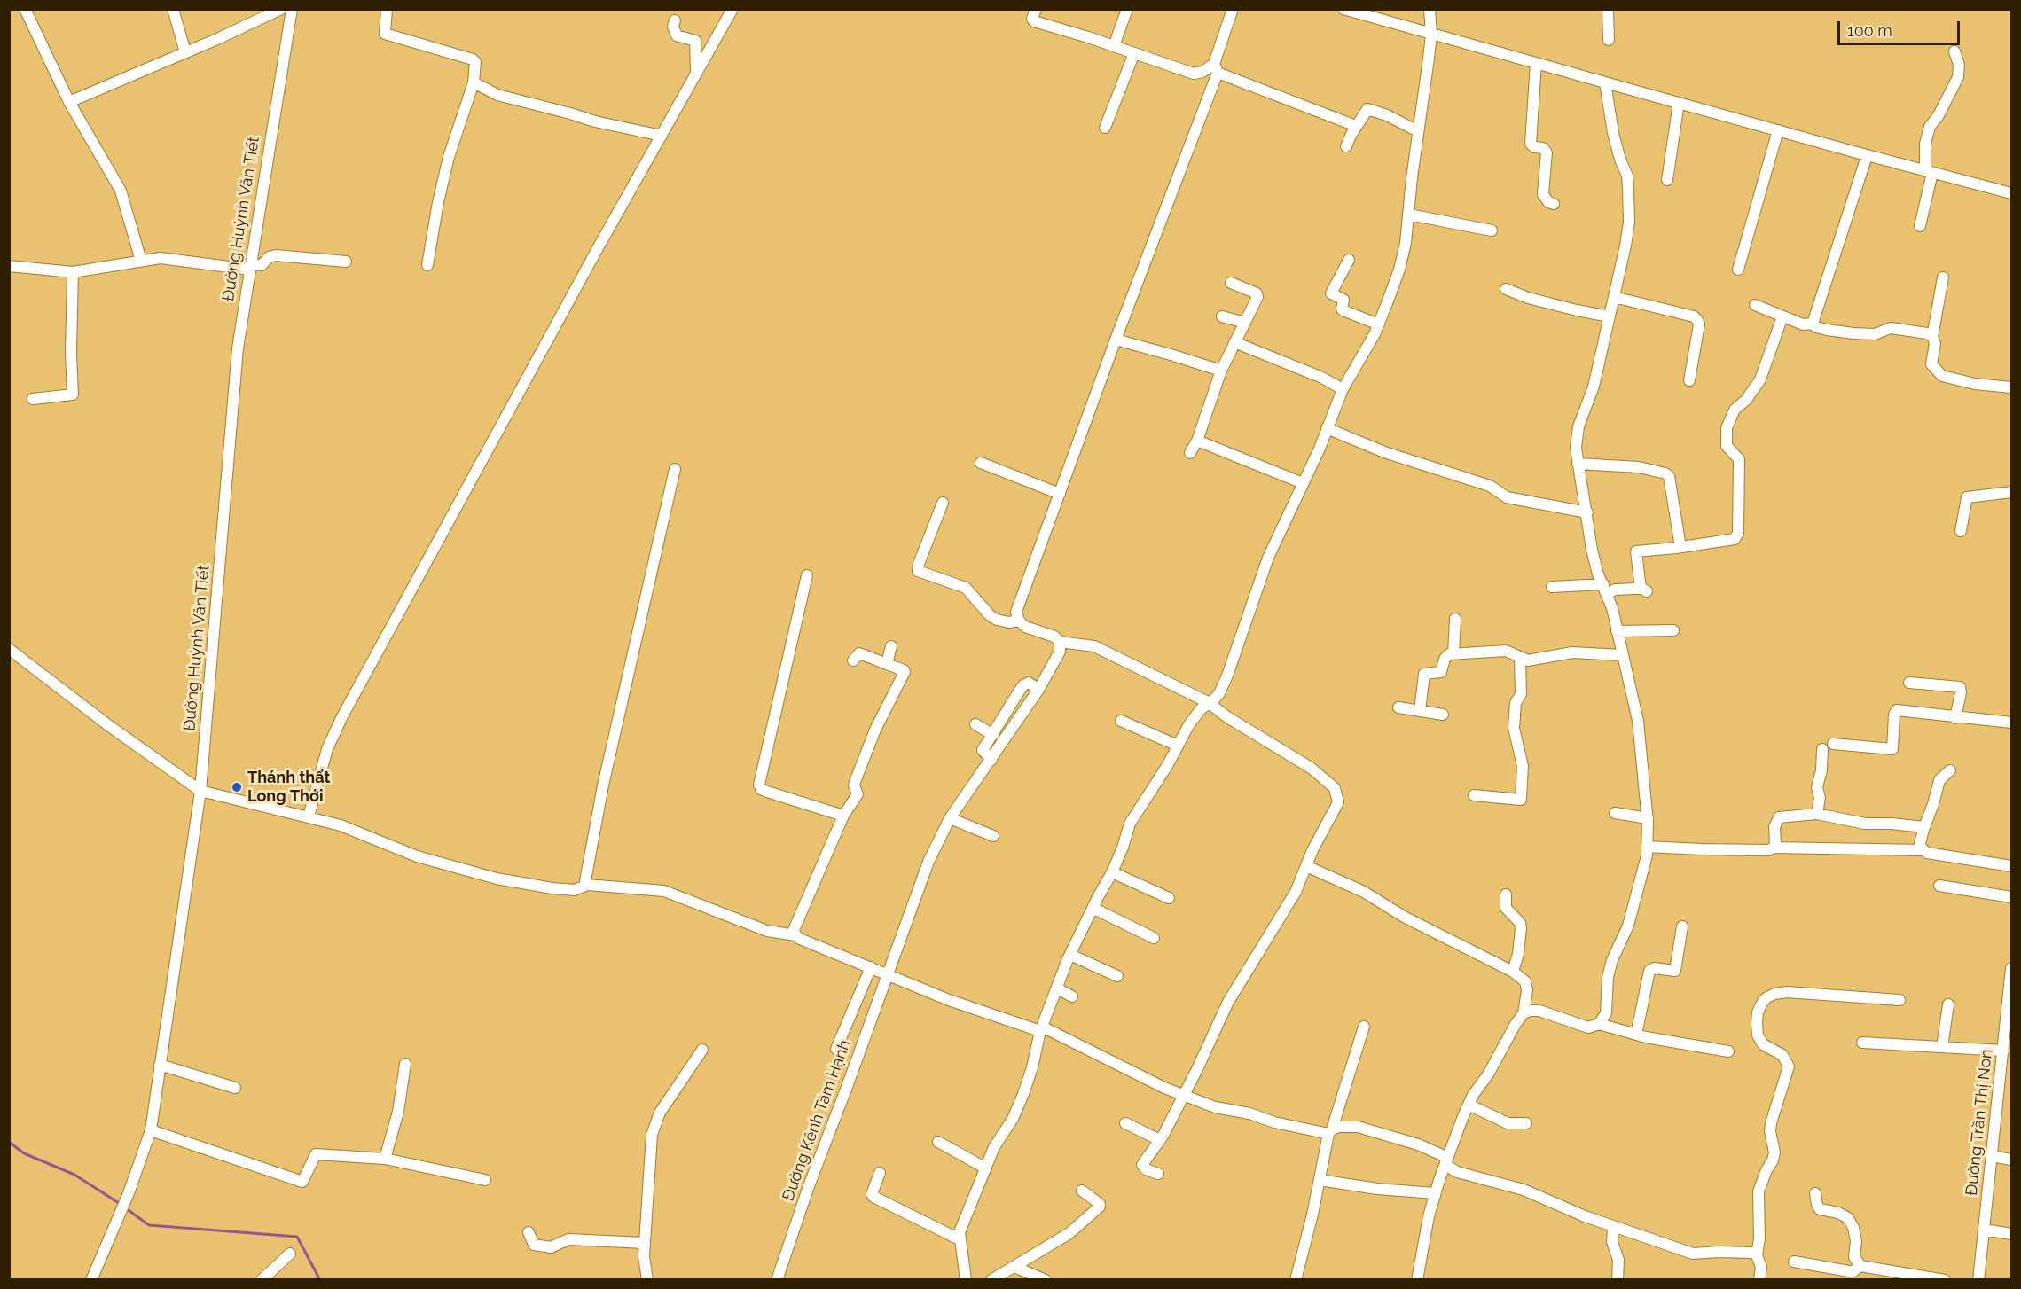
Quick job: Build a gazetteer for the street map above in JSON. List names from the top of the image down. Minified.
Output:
{"streets":{"street":["Đường Huỳnh Văn Tiết","Đường Kênh Tám Hạnh","Đường Trần Thị Non"]},"places":["Thánh thất Long Thới"],"scale_bar":"100 m"}
